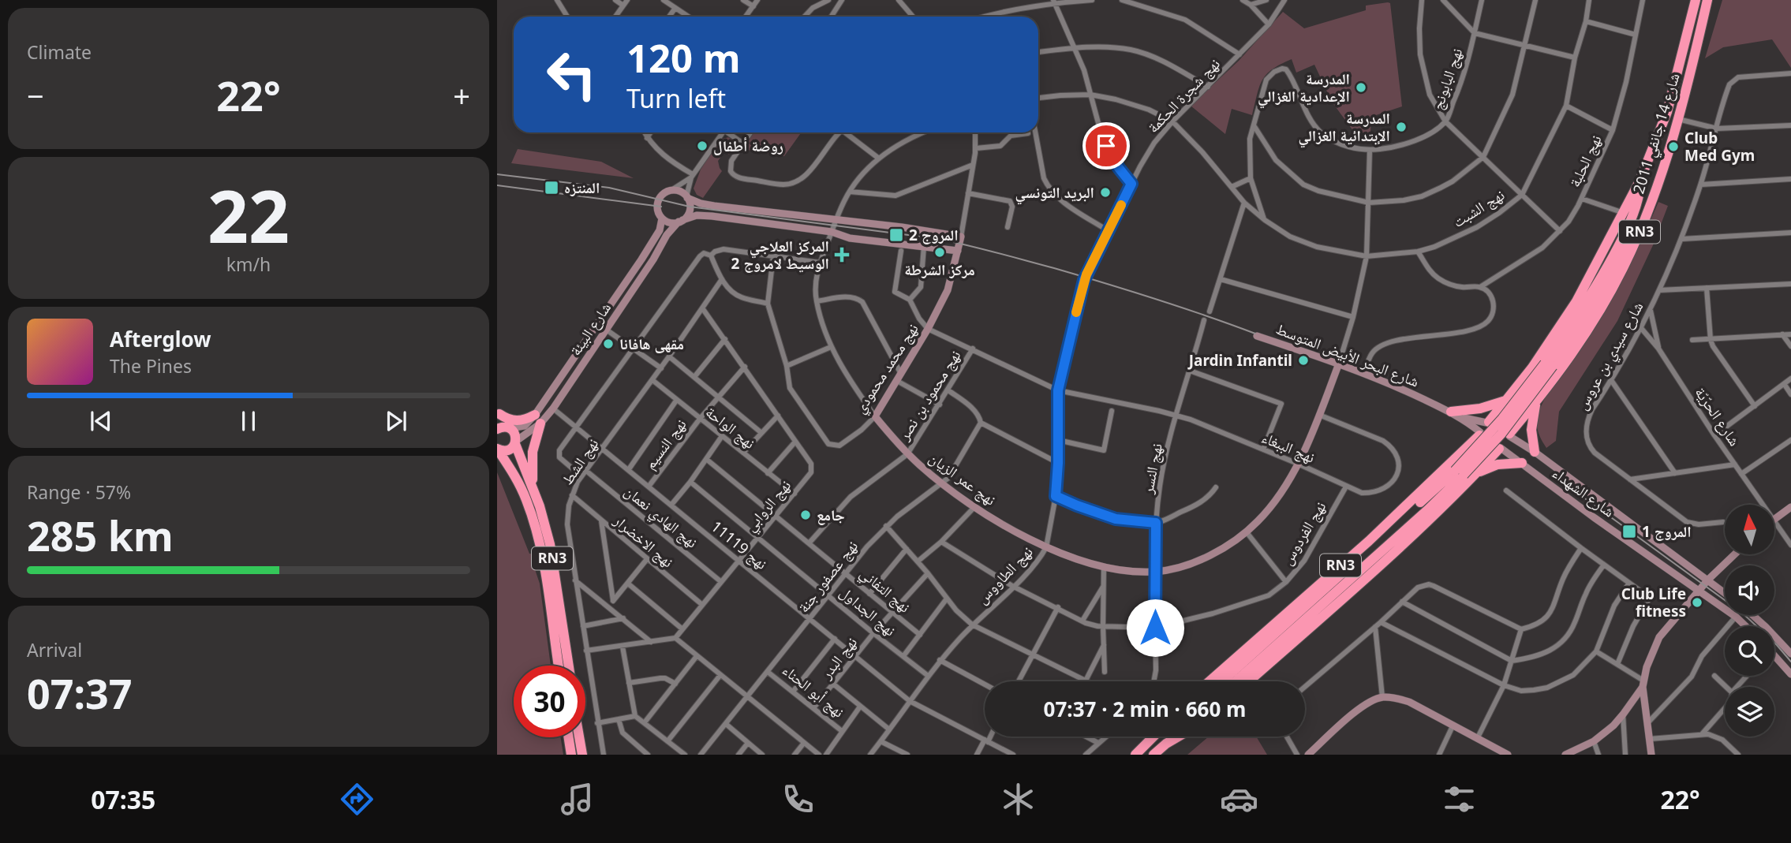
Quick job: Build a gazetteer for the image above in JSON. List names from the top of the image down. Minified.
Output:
{"streets":{"highway":["شارع 14 جانفي 2011","RN3"],"street":["نهج البابونج","نهج شجرة الحكمة","نهج الحلبة","نهج الشبت","شارع البيئة","شارع البحر الأبيض المتوسط","شارع سيدي بن عروس","نهج محمد محمودي","نهج محمود بن نصر","شارع الحرّيّة","نهج الواحة","نهج النسيم","نهج الببغاء","نهج الشط","نهج النسر","نهج عمر الزيان","شارع الشهداء","نهج الروابي","نهج الهادي نعمان","نهج الفردوس","نهج الاخضرار","نهج 11119","نهج الطاووس","نهج عصفور جنة","نهج التفاني","نهج الجداول","نهج البدر","نهج أبو الحناء"]},"crossings":[["نهج شجرة الحكمة","نهج الشبت"],["نهج شجرة الحكمة","نهج الطاووس"],["شارع 14 جانفي 2011","RN3"],["شارع 14 جانفي 2011","شارع البحر الأبيض المتوسط"],["شارع 14 جانفي 2011","شارع الشهداء"],["RN3","شارع البيئة"],["RN3","شارع البحر الأبيض المتوسط"],["RN3","شارع الشهداء"],["شارع البيئة","نهج 11119"],["شارع البحر الأبيض المتوسط","شارع الشهداء"],["شارع سيدي بن عروس","شارع الحرّيّة"],["نهج محمد محمودي","نهج الببغاء"],["نهج محمد محمودي","نهج عمر الزيان"],["نهج محمود بن نصر","نهج الببغاء"],["نهج محمود بن نصر","نهج عمر الزيان"],["نهج محمود بن نصر","نهج التفاني"],["نهج الواحة","نهج النسيم"],["نهج الواحة","نهج الشط"],["نهج الواحة","نهج الروابي"],["نهج النسيم","نهج الروابي"],["نهج النسيم","نهج 11119"],["نهج الببغاء","نهج النسر"],["نهج الببغاء","نهج الفردوس"],["نهج الببغاء","نهج الطاووس"],["نهج الشط","نهج الروابي"],["نهج الشط","نهج الهادي نعمان"],["نهج الشط","نهج الاخضرار"],["نهج الشط","نهج 11119"],["نهج النسر","نهج الفردوس"],["نهج عمر الزيان","نهج الطاووس"],["نهج عمر الزيان","نهج عصفور جنة"],["نهج الروابي","نهج الهادي نعمان"],["نهج الروابي","نهج الاخضرار"],["نهج الروابي","نهج 11119"],["نهج الروابي","نهج التفاني"],["نهج الروابي","نهج الجداول"],["نهج الفردوس","نهج الطاووس"],["نهج 11119","نهج الطاووس"],["نهج 11119","نهج عصفور جنة"],["نهج 11119","نهج البدر"],["نهج الطاووس","نهج الجداول"],["نهج عصفور جنة","نهج التفاني"],["نهج عصفور جنة","نهج الجداول"],["نهج عصفور جنة","نهج أبو الحناء"],["نهج التفاني","نهج البدر"],["نهج الجداول","نهج البدر"],["نهج البدر","نهج أبو الحناء"]],"places":{"other":["المدرسة الإعدادية الغزالي","المدرسة الإبتدائية الغزالي","روضة أطفال","Club Med Gym","البريد التونسي","مركز الشرطة","مقهى هافانا","Jardin Infantil","جامع","Club Life fitness"],"transit":["المنتزه","المروج 2","المروج 1"],"health":["المركز العلاجي الوسيط لامروج 2"]},"north":"top","page":{"tile":["Climate",["22","km/h"],["Range · 57%","285 km"],["Arrival","07:37"]],"turn":["120 m","Turn left"],"heat":["−","22°","+"],"song":["Afterglow","The Pines"],"limit":"30","trip":"07:37 · 2 min · 660 m","tabs":["07:35","22°"]}}
